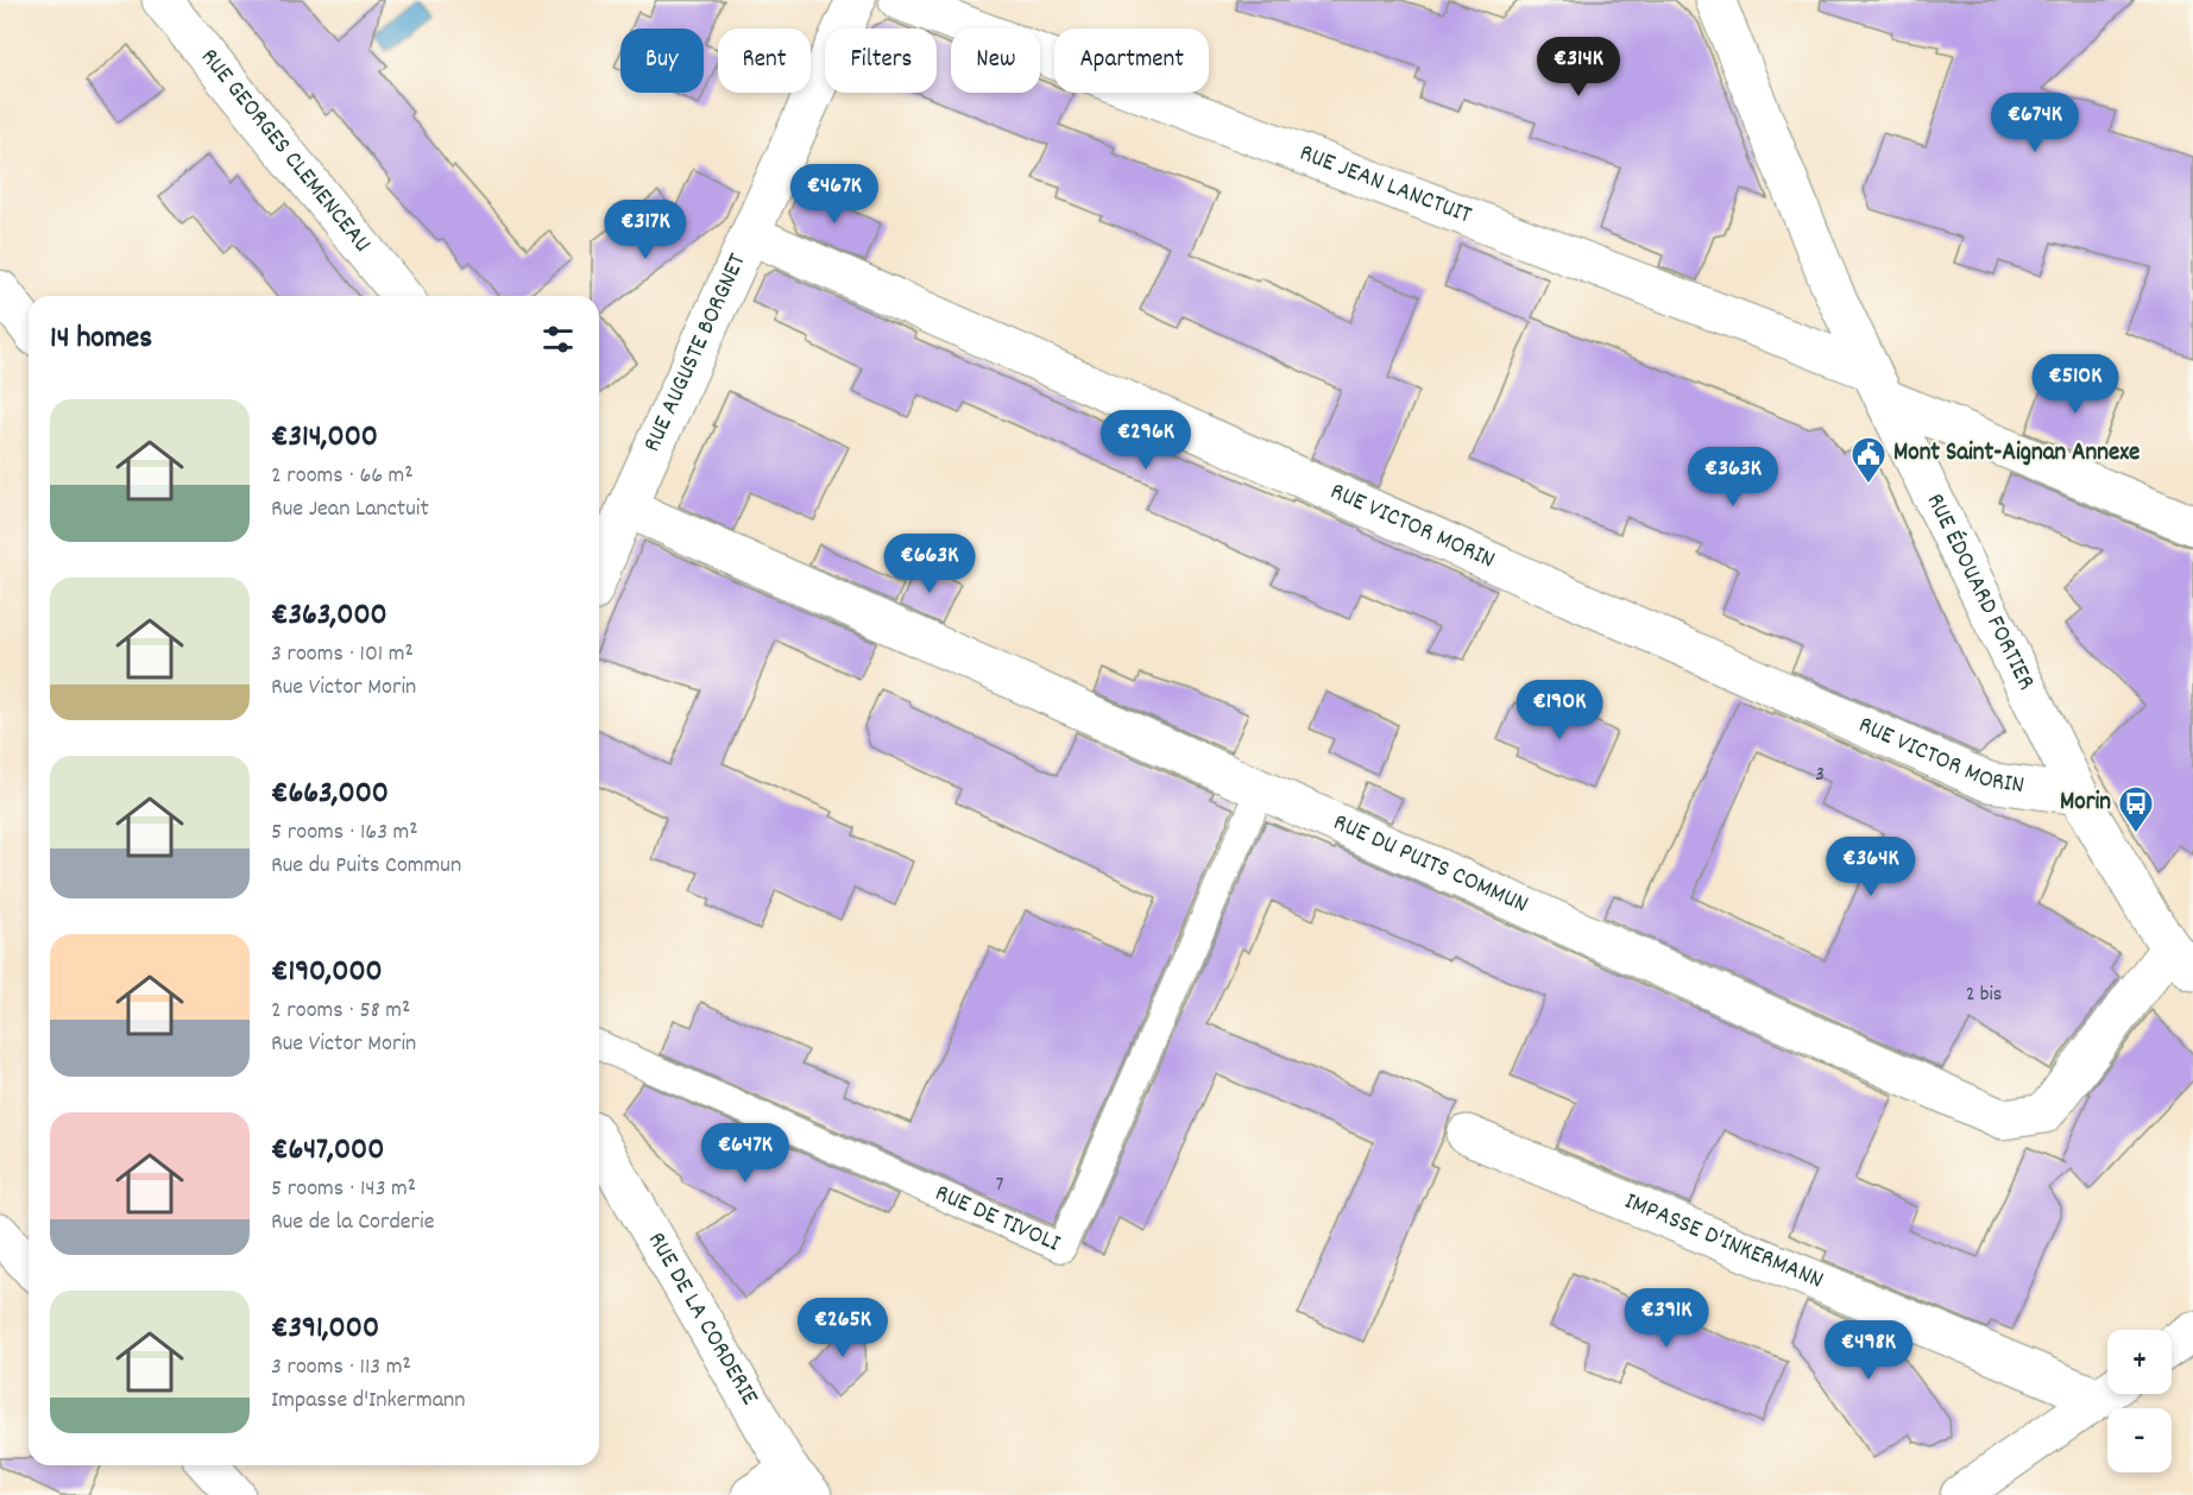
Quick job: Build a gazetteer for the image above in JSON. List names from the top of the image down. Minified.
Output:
{"streets":{"street":["RUE GEORGES CLEMENCEAU","RUE JEAN LANCTUIT","RUE AUGUSTE BORGNET","RUE VICTOR MORIN","RUE ÉDOUARD FORTIER","RUE DU PUITS COMMUN","IMPASSE D'INKERMANN","RUE DE LA CORDERIE"],"lane":["RUE DE TIVOLI"]},"crossings":[["RUE JEAN LANCTUIT","RUE ÉDOUARD FORTIER"],["RUE AUGUSTE BORGNET","RUE VICTOR MORIN"],["RUE AUGUSTE BORGNET","RUE DU PUITS COMMUN"],["RUE VICTOR MORIN","RUE ÉDOUARD FORTIER"],["RUE ÉDOUARD FORTIER","RUE DU PUITS COMMUN"],["RUE DU PUITS COMMUN","RUE DE TIVOLI"]],"places":{"public building":["Mont Saint-Aignan Annexe"],"bus stop":["Morin"]},"house_numbers":["3","2 bis","7"],"page":{"chip":["Buy","Rent","Filters","New","Apartment"],"price":["€314K","€674K","€467K","€317K","€510K","€296K","€363K","€663K","€190K","€364K","€647K","€391K","€265K","€498K"],"heading":"14 homes","list":[{"name":"€314,000","note":"2 rooms · 66 m² · Rue Jean Lanctuit"},{"name":"€363,000","note":"3 rooms · 101 m² · Rue Victor Morin"},{"name":"€663,000","note":"5 rooms · 163 m² · Rue du Puits Commun"},{"name":"€190,000","note":"2 rooms · 58 m² · Rue Victor Morin"},{"name":"€647,000","note":"5 rooms · 143 m² · Rue de la Corderie"},{"name":"€391,000","note":"3 rooms · 113 m² · Impasse d'Inkermann"}],"map_buttons":["+","−"]}}
